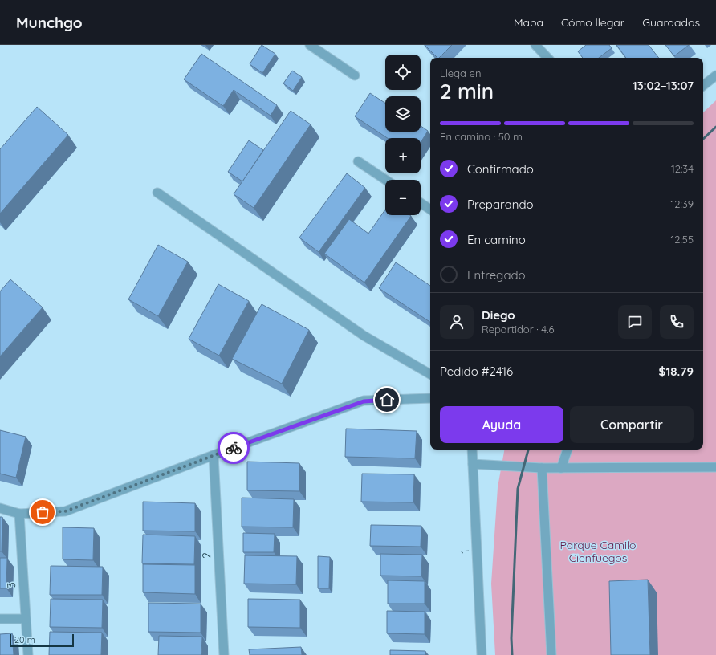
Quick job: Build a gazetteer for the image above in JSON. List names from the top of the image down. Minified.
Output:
{"streets":{"street":["1","2","3"]},"parks":["Parque Camilo Cienfuegos"],"scale_bar":"20 m","page":{"header":"Munchgo","nav":["Mapa","Cómo llegar","Guardados"],"map_buttons":["+","−"],"heading":["2 min","Llega en","13:02–13:07"],"panel":["Diego","Repartidor · 4.6","Pedido #2416","$18.79"],"bar":"En camino · 50 m","list":[["Confirmado","12:34"],["Preparando","12:39"],["En camino","12:55"],"Entregado"],"buttons":["Ayuda","Compartir"],"scale":"20 m"}}
